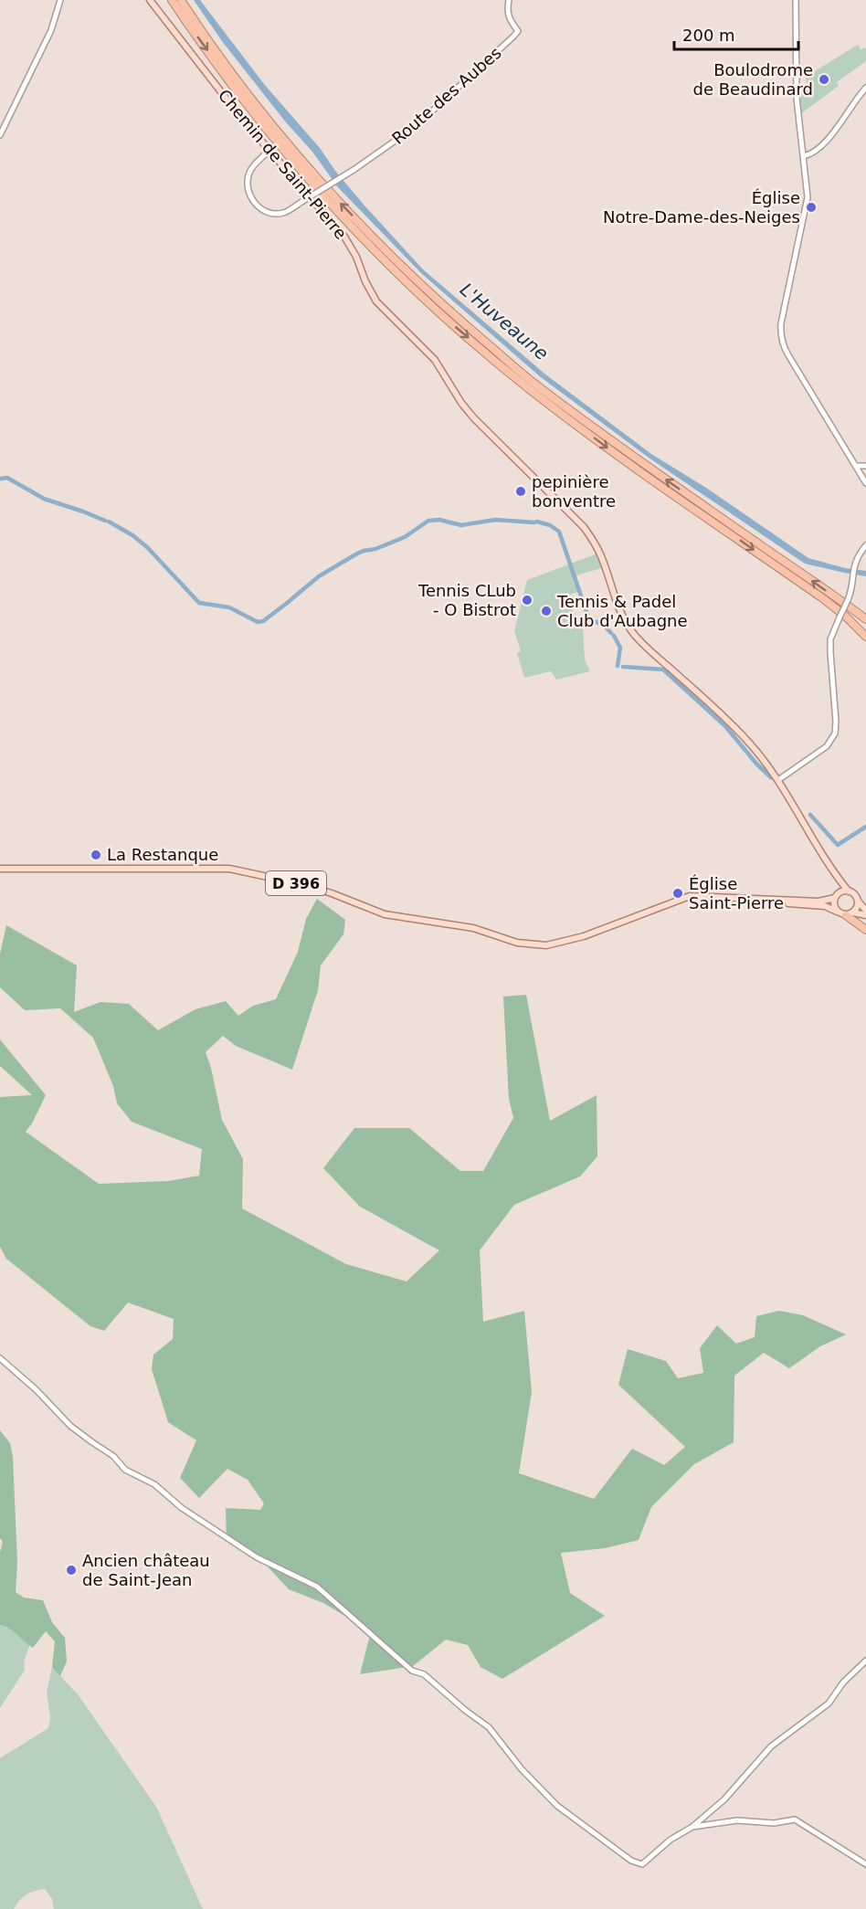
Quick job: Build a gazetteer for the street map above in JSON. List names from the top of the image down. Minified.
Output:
{"streets":{"main road":["Chemin de Saint-Pierre","D 396"],"street":["Route des Aubes"]},"crossings":[["Route des Aubes","Chemin de Saint-Pierre"],["Chemin de Saint-Pierre","D 396"]],"water":["L'Huveaune"],"places":["Boulodrome de Beaudinard","Église Notre-Dame-des-Neiges","pepinière bonventre","Tennis CLub - O Bistrot","Tennis & Padel Club d'Aubagne","La Restanque","Église Saint-Pierre","Ancien château de Saint-Jean"],"scale_bar":"200 m"}
